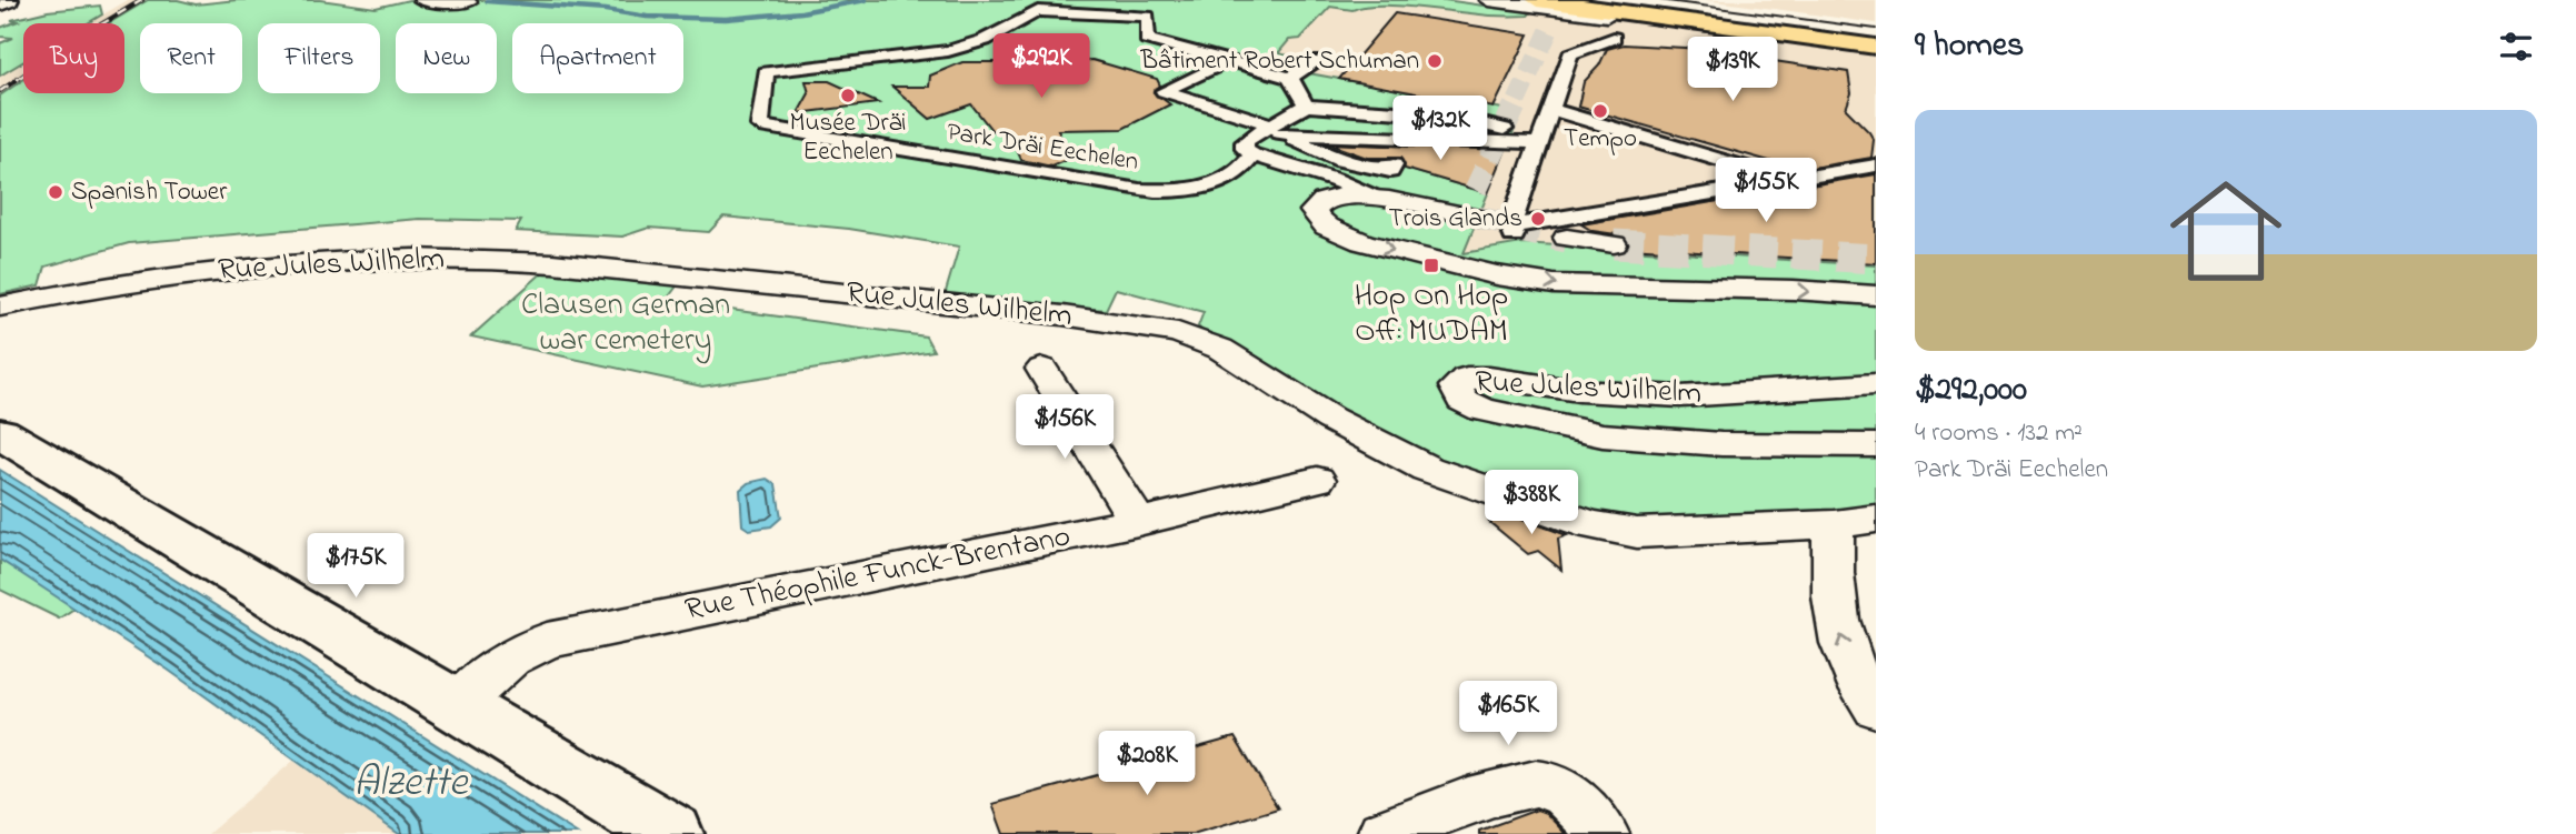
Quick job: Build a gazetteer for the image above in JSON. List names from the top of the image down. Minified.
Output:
{"streets":{"street":["Park Dräi Eechelen","Rue Jules Wilhelm","Rue Théophile Funck-Brentano"]},"water":["Alzette"],"parks":["Clausen German war cemetery"],"places":{"other":["Bâtiment Robert Schuman","Musée Dräi Eechelen","Tempo","Spanish Tower","Trois Glands"],"transit":["Hop On Hop Off: MUDAM"]},"page":{"heading":"9 homes","chip":["Buy","Rent","Filters","New","Apartment"],"price":["$292K","$139K","$132K","$155K","$156K","$388K","$175K","$165K","$208K"],"list":[{"name":"$292,000","note":"4 rooms · 132 m² · Park Dräi Eechelen"}]}}
